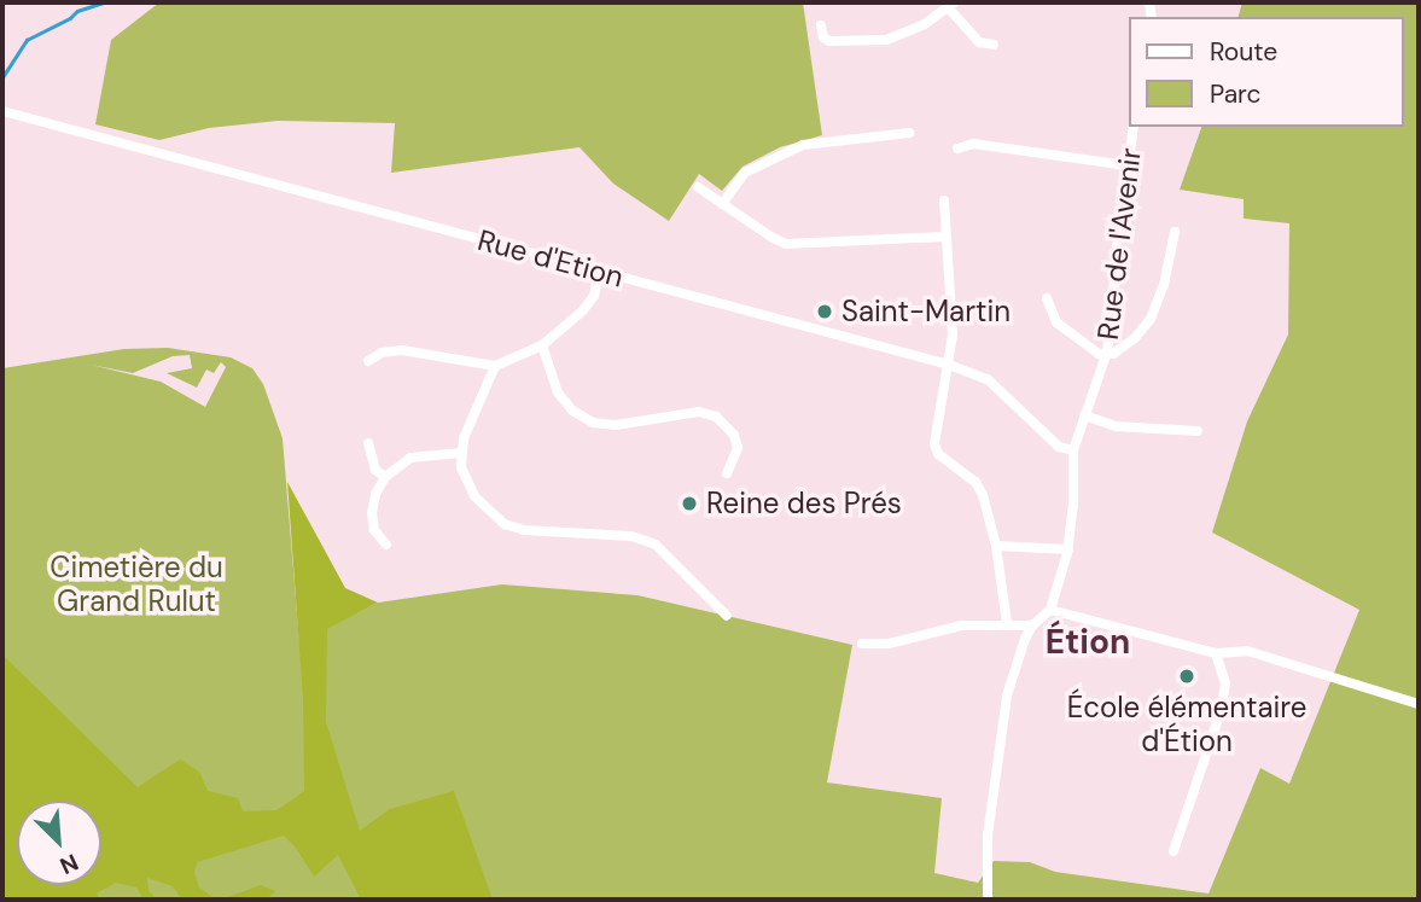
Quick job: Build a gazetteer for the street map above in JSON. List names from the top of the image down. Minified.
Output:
{"streets":{"street":["Rue de l'Avenir","Rue d'Etion"]},"crossings":[["Rue de l'Avenir","Rue d'Etion"]],"districts":["Étion"],"parks":["Cimetière du Grand Rulut"],"places":["Saint-Martin","Reine des Prés","École élémentaire d'Étion"],"legend":["Route","Parc"],"north":"bottom right"}
